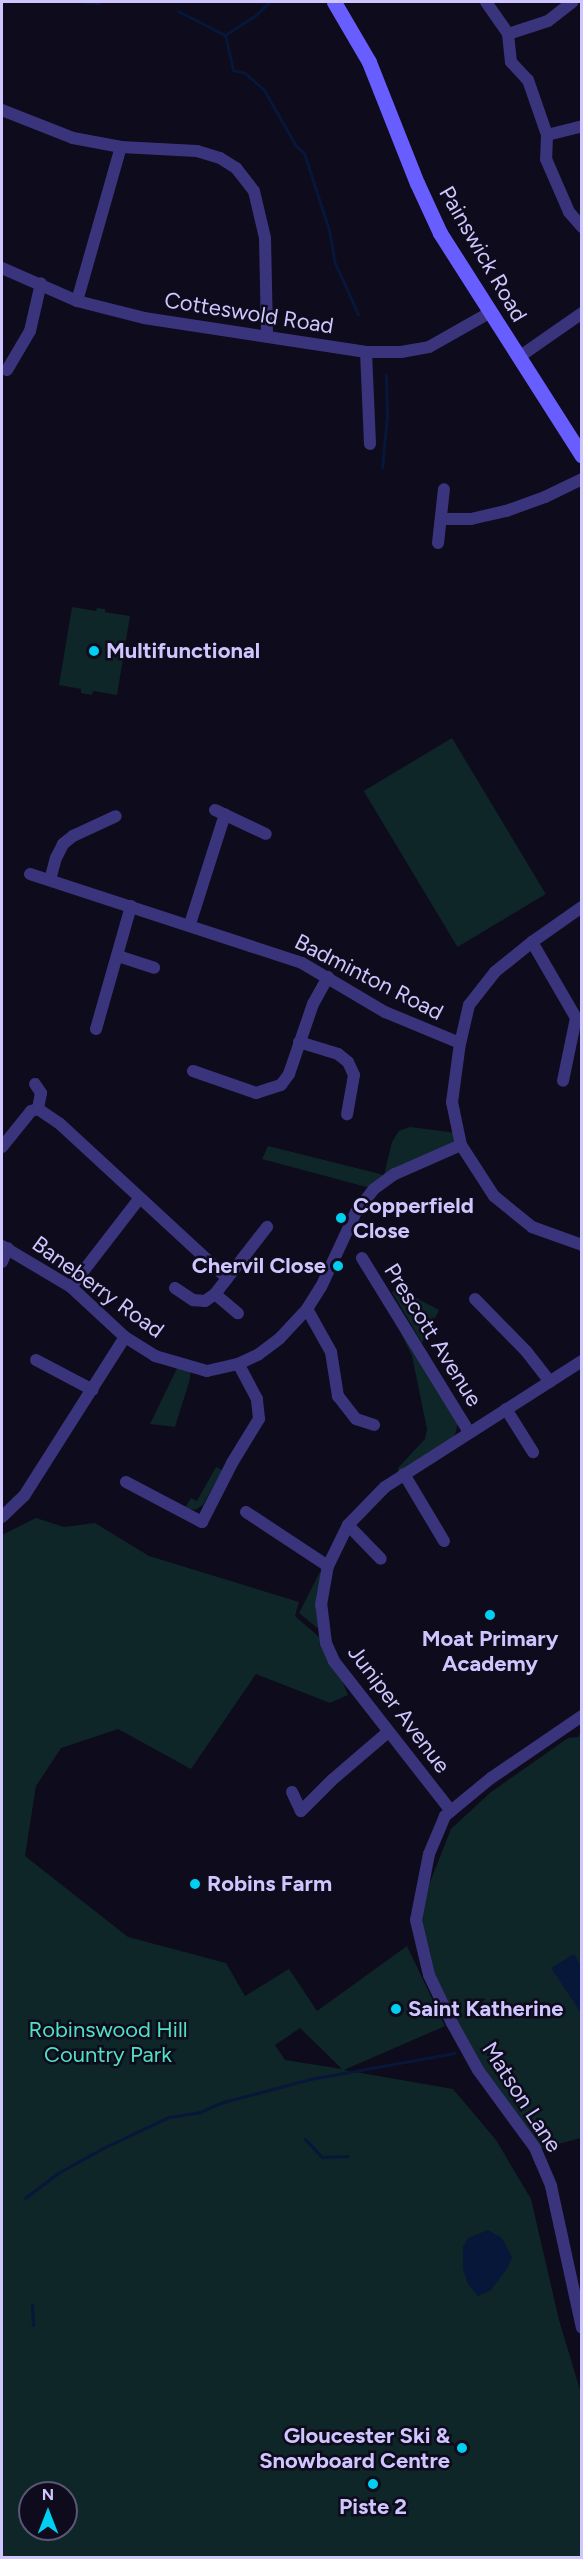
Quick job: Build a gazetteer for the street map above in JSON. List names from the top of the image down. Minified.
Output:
{"streets":{"main road":["Painswick Road"],"street":["Cotteswold Road","Badminton Road","Baneberry Road","Prescott Avenue","Juniper Avenue","Matson Lane"]},"crossings":[["Painswick Road","Cotteswold Road"],["Prescott Avenue","Juniper Avenue"],["Juniper Avenue","Matson Lane"]],"parks":["Robinswood Hill Country Park"],"places":["Multifunctional","Copperfield Close","Chervil Close","Moat Primary Academy","Robins Farm","Saint Katherine","Gloucester Ski & Snowboard Centre","Piste 2"],"north":"top"}
